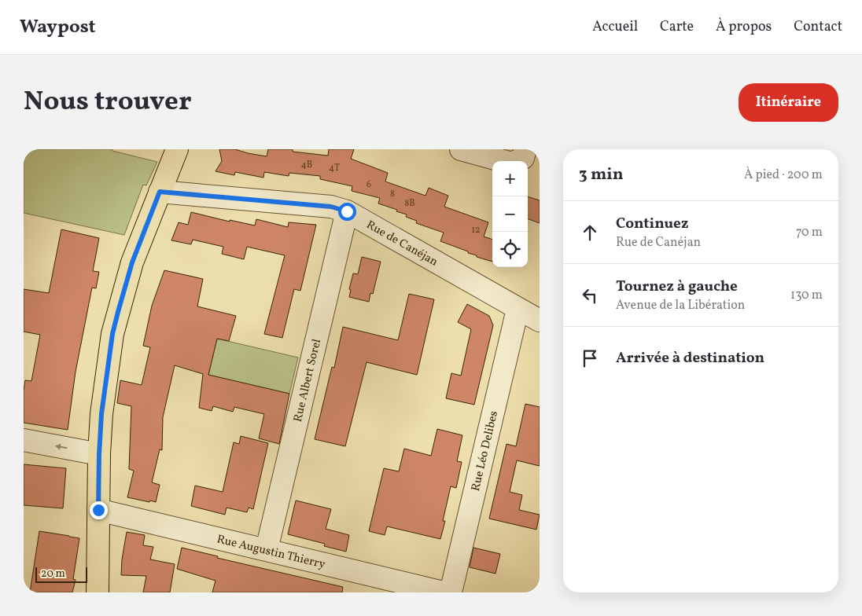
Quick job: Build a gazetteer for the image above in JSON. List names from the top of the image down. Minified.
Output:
{"streets":{"street":["Rue de Canéjan","Rue Albert Sorel","Rue Léo Delibes","Rue Augustin Thierry"]},"crossings":[["Rue de Canéjan","Rue Albert Sorel"],["Rue de Canéjan","Rue Léo Delibes"],["Rue Albert Sorel","Rue Augustin Thierry"]],"house_numbers":["4B","4T","6","8","8B","12"],"scale_bar":"20 m","page":{"header":"Waypost","nav":["Accueil","Carte","À propos","Contact"],"title":"Nous trouver","buttons":"Itinéraire","heading":["3 min","À pied · 200 m"],"map_buttons":["+","−"],"list":[["Continuez","Rue de Canéjan","70 m"],["Tournez à gauche","Avenue de la Libération","130 m"],"Arrivée à destination"],"scale":"20 m"}}
